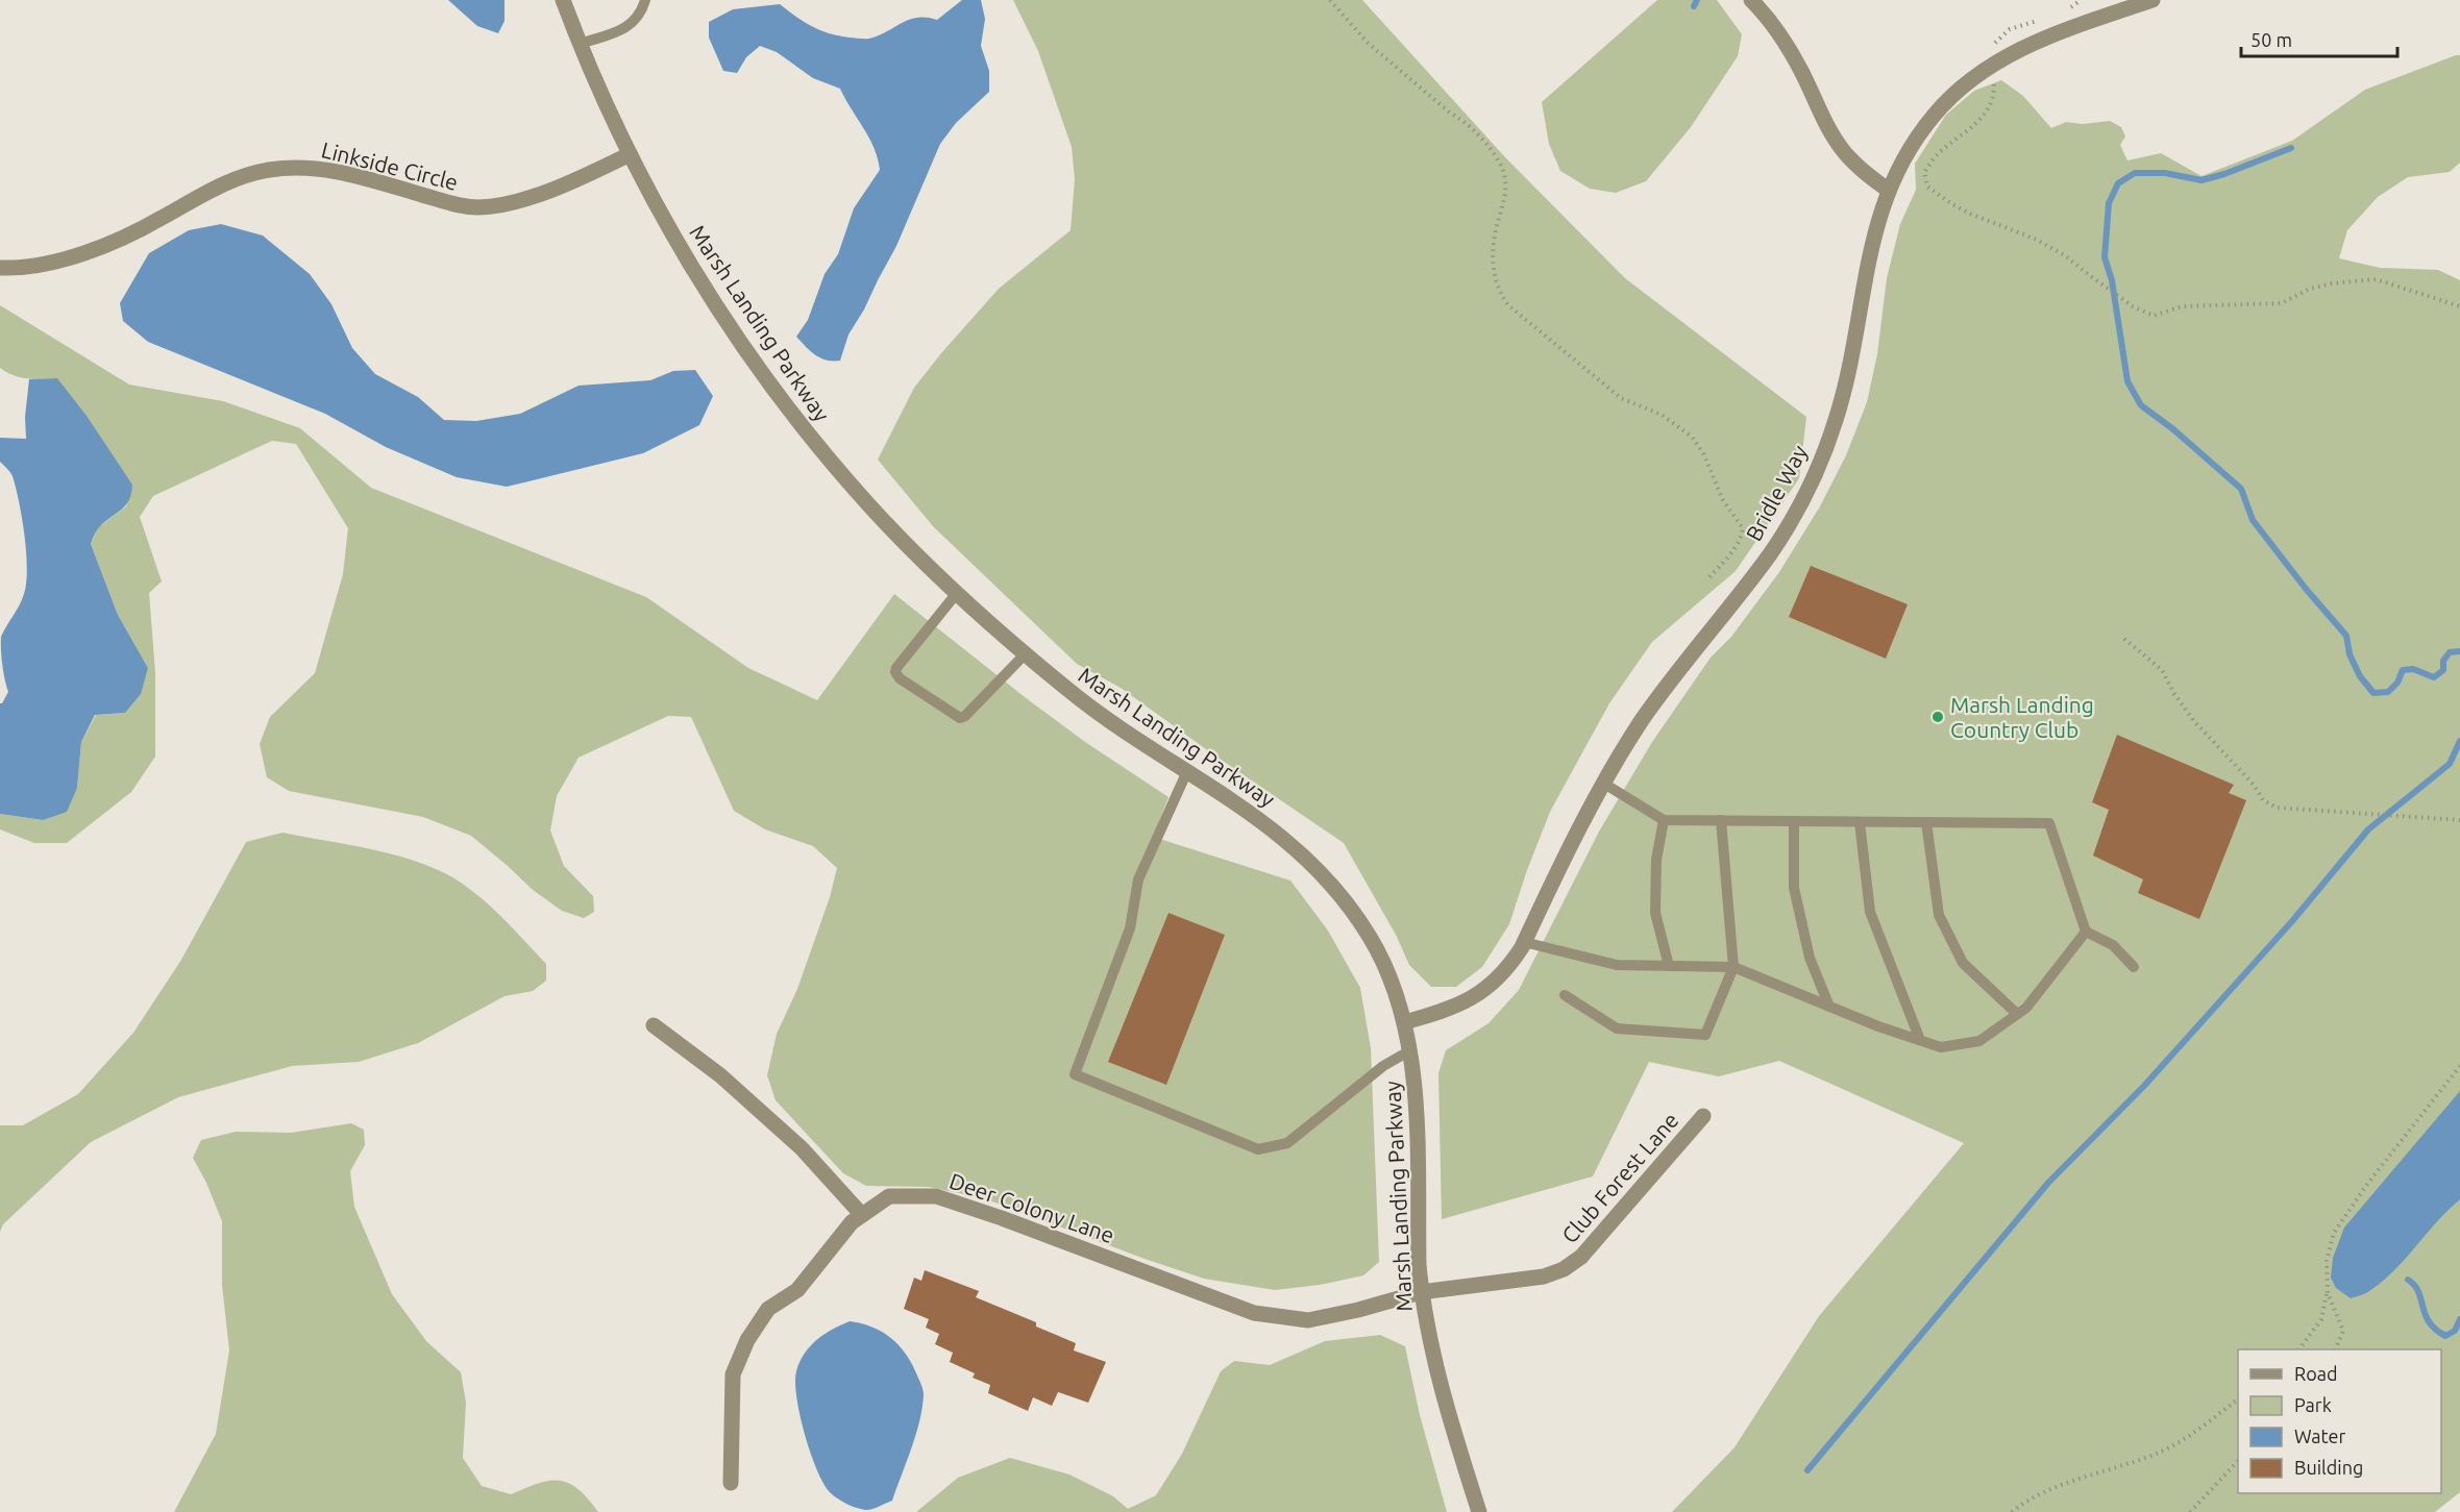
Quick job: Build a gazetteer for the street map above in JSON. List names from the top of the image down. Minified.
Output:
{"streets":{"street":["Linkside Circle","Marsh Landing Parkway","Bridle Way","Club Forest Lane","Deer Colony Lane"]},"crossings":[["Linkside Circle","Marsh Landing Parkway"],["Marsh Landing Parkway","Bridle Way"],["Marsh Landing Parkway","Club Forest Lane"],["Marsh Landing Parkway","Deer Colony Lane"],["Club Forest Lane","Deer Colony Lane"]],"places":["Marsh Landing Country Club"],"legend":["Road","Park","Water","Building"],"scale_bar":"50 m"}
